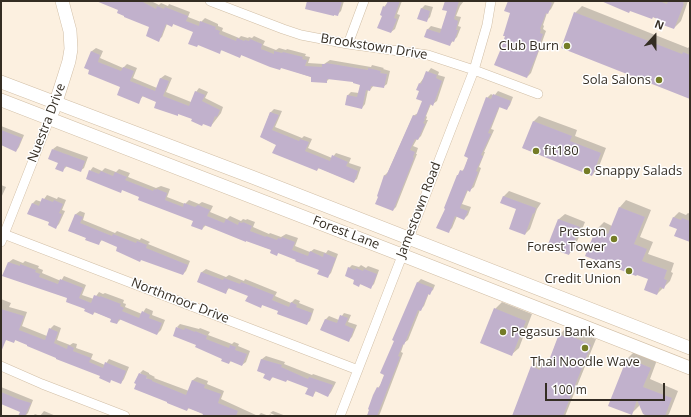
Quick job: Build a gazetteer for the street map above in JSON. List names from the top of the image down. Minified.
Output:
{"streets":{"main road":["Nuestra Drive","Forest Lane"],"street":["Brookstown Drive","Jamestown Road","Northmoor Drive"]},"crossings":[["Brookstown Drive","Jamestown Road"],["Nuestra Drive","Forest Lane"],["Nuestra Drive","Northmoor Drive"],["Jamestown Road","Forest Lane"],["Jamestown Road","Northmoor Drive"]],"places":["Club Burn","Sola Salons","fit180","Snappy Salads","Preston Forest Tower","Texans Credit Union","Pegasus Bank","Thai Noodle Wave"],"scale_bar":"100 m","north":"top"}
